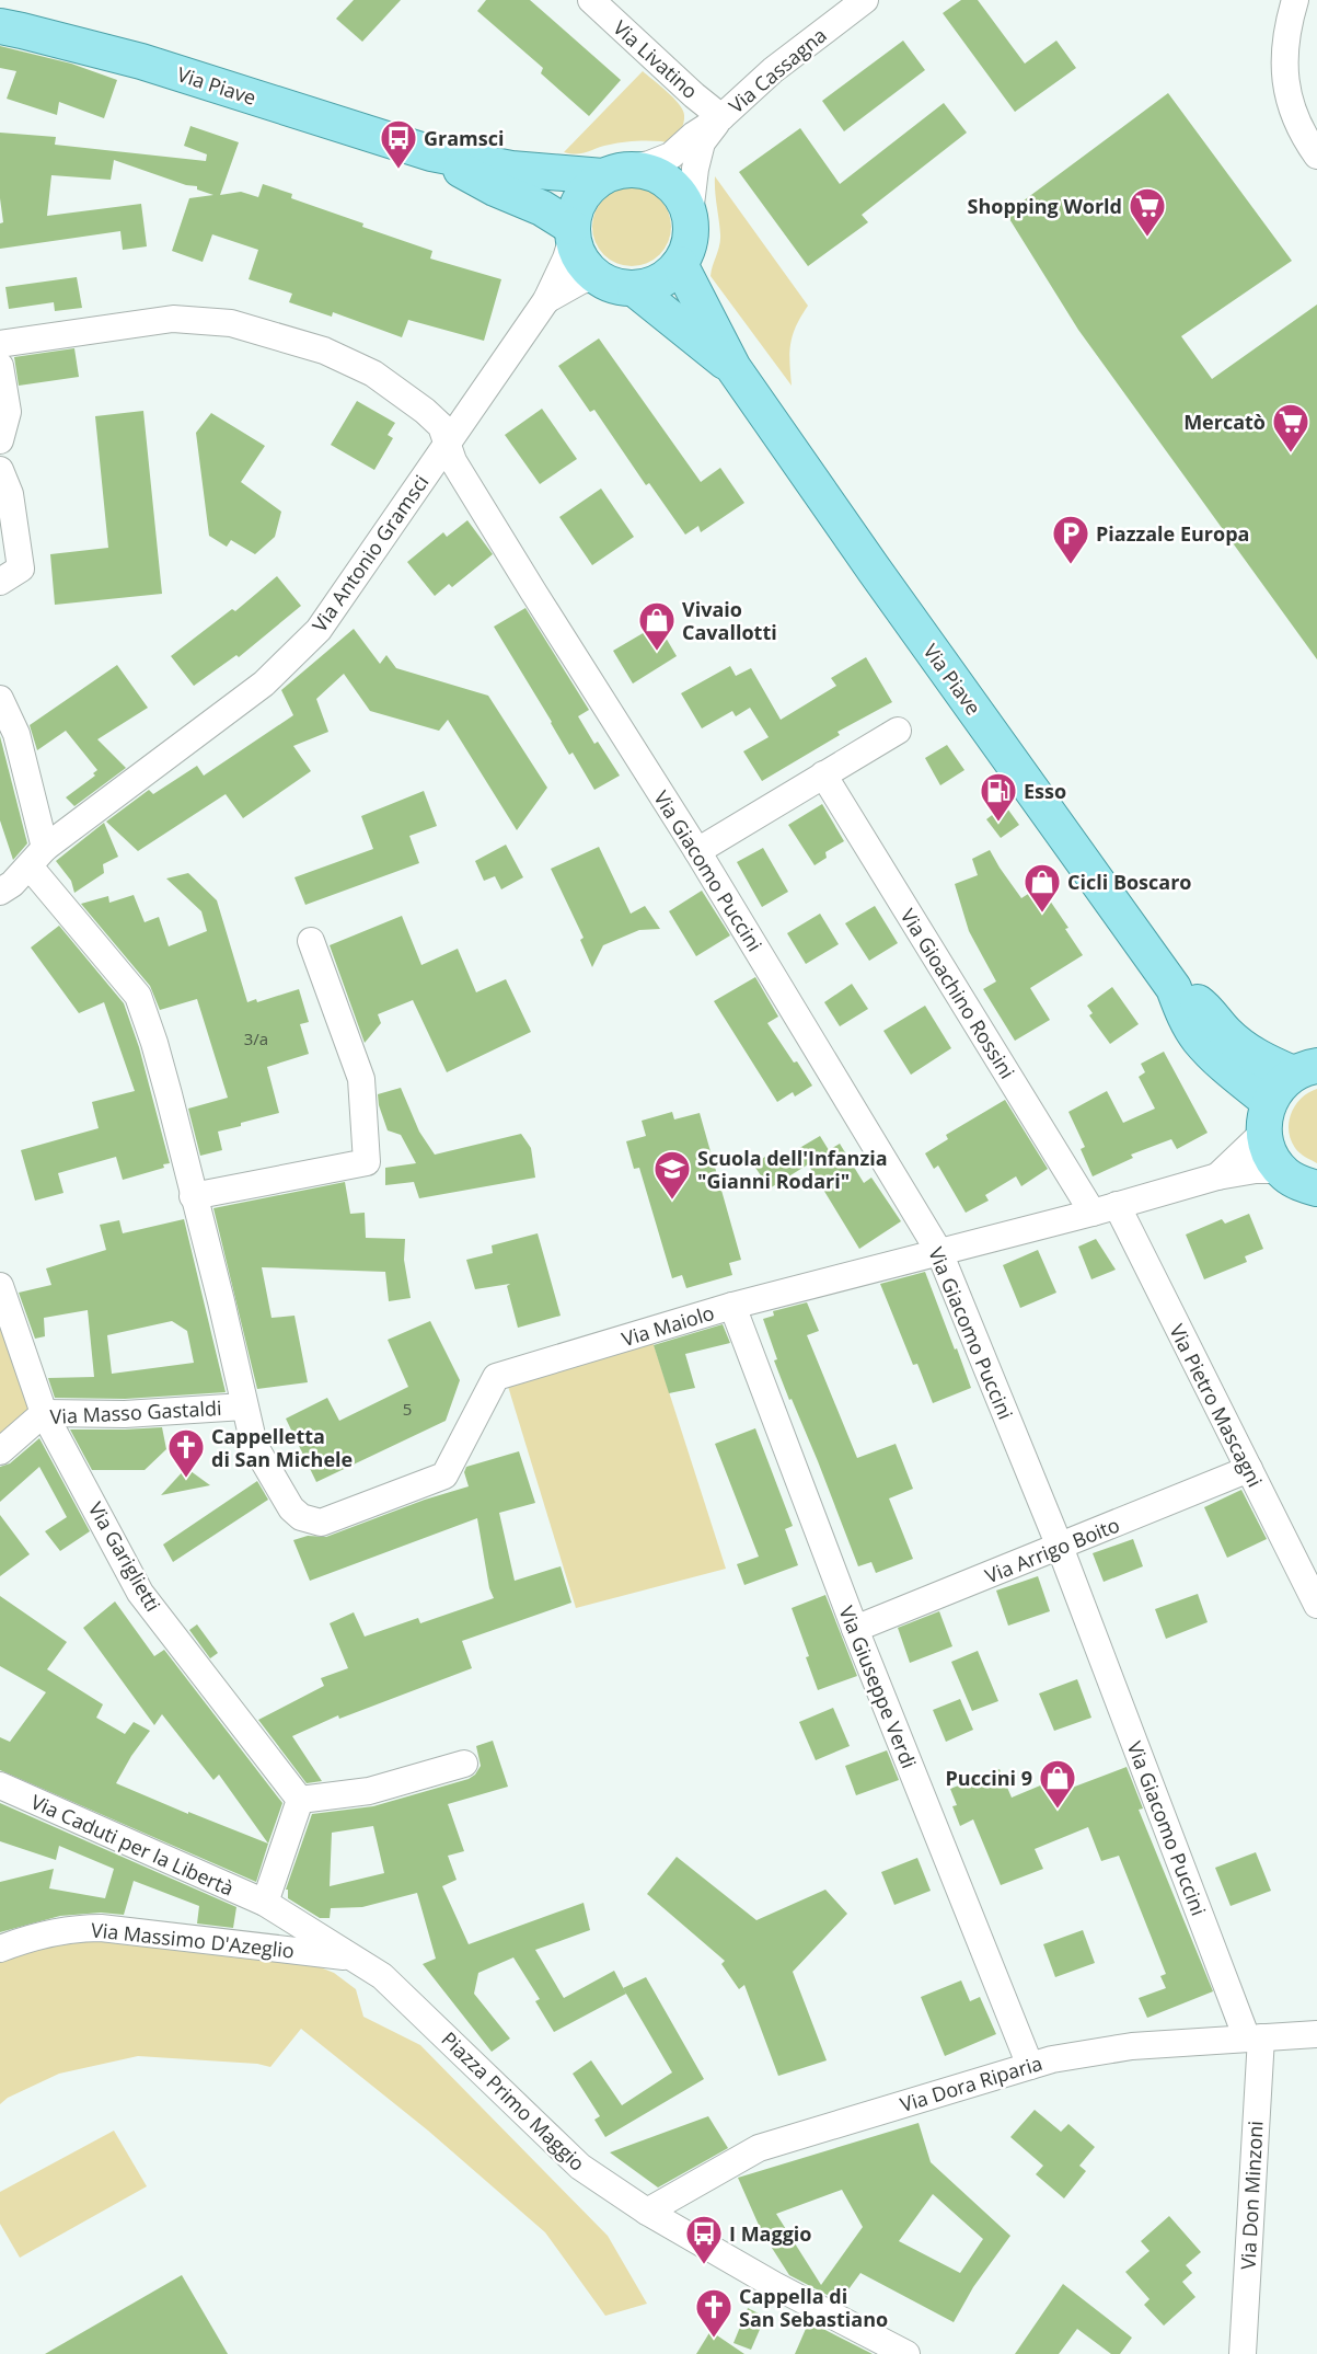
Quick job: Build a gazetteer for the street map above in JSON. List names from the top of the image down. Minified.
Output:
{"streets":{"main road":["Via Piave"],"street":["Via Livatino","Via Cassagna","Via Antonio Gramsci","Via Giacomo Puccini","Via Gioachino Rossini","Via Maiolo","Via Pietro Mascagni","Via Masso Gastaldi","Via Arrigo Boito","Via Gariglietti","Via Giuseppe Verdi","Via Caduti per la Libertà","Via Massimo D'Azeglio","Via Dora Riparia","Piazza Primo Maggio","Via Don Minzoni"]},"crossings":[["Via Livatino","Via Cassagna"],["Via Cassagna","Via Piave"],["Via Cassagna","Via Antonio Gramsci"],["Via Piave","Via Antonio Gramsci"],["Via Piave","Via Maiolo"],["Via Antonio Gramsci","Via Giacomo Puccini"],["Via Antonio Gramsci","Via Maiolo"],["Via Giacomo Puccini","Via Maiolo"],["Via Giacomo Puccini","Via Arrigo Boito"],["Via Giacomo Puccini","Via Dora Riparia"],["Via Giacomo Puccini","Via Don Minzoni"],["Via Gioachino Rossini","Via Maiolo"],["Via Gioachino Rossini","Via Pietro Mascagni"],["Via Maiolo","Via Pietro Mascagni"],["Via Maiolo","Via Masso Gastaldi"],["Via Maiolo","Via Giuseppe Verdi"],["Via Pietro Mascagni","Via Arrigo Boito"],["Via Masso Gastaldi","Via Gariglietti"],["Via Arrigo Boito","Via Giuseppe Verdi"],["Via Giuseppe Verdi","Via Dora Riparia"],["Via Caduti per la Libertà","Piazza Primo Maggio"],["Via Massimo D'Azeglio","Piazza Primo Maggio"],["Via Dora Riparia","Piazza Primo Maggio"],["Via Dora Riparia","Via Don Minzoni"]],"places":{"bus stop":["Gramsci","I Maggio"],"supermarket":["Shopping World","Mercatò"],"parking":["Piazzale Europa"],"shop":["Vivaio Cavallotti","Cicli Boscaro","Puccini 9"],"fuel station":["Esso"],"school or university":["Scuola dell'Infanzia \"Gianni Rodari\""],"church":["Cappelletta di San Michele","Cappella di San Sebastiano"]},"house_numbers":["3/a","5"]}
